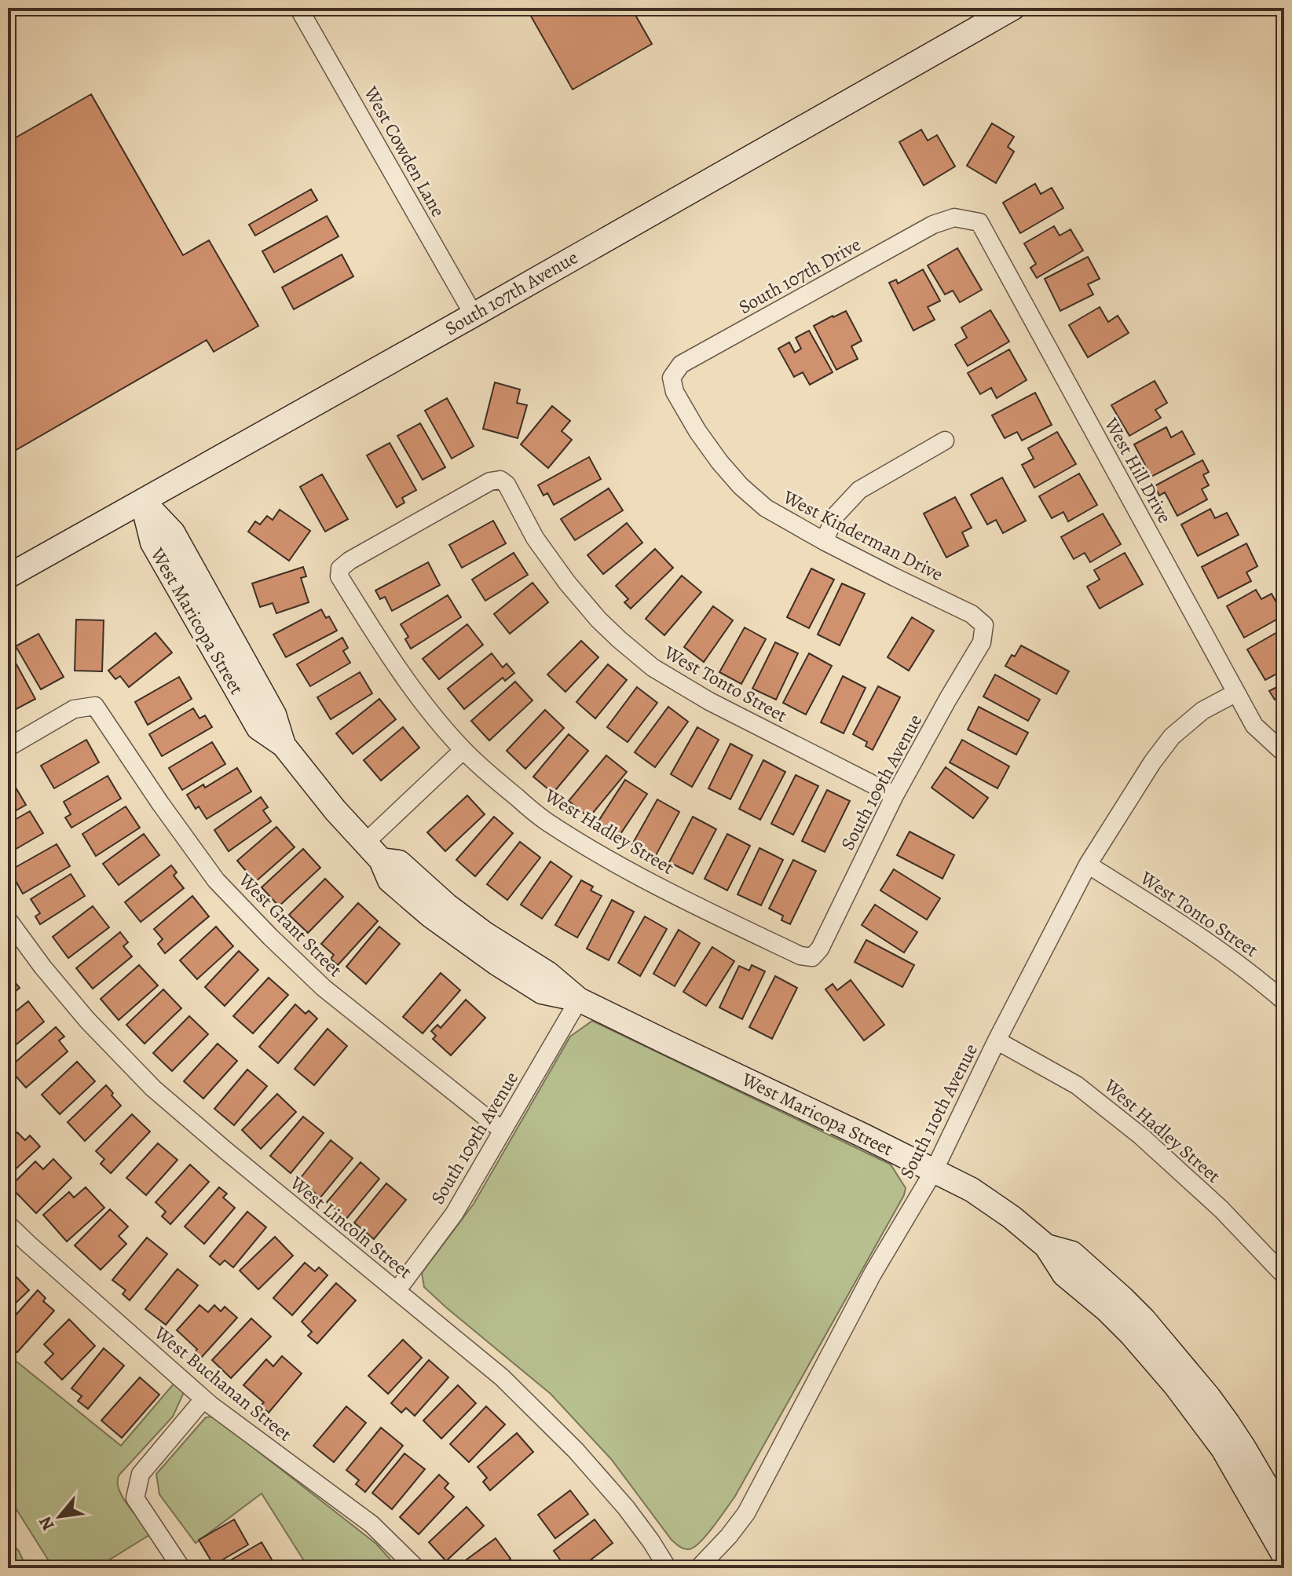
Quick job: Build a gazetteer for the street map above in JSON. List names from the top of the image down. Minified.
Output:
{"streets":{"street":["West Cowden Lane","South 107th Drive","South 107th Avenue","West Hill Drive","West Kinderman Drive","West Maricopa Street","West Tonto Street","South 109th Avenue","West Hadley Street","West Grant Street","South 110th Avenue","West Lincoln Street","West Buchanan Street"]},"crossings":[["West Cowden Lane","South 107th Avenue"],["South 107th Drive","West Hill Drive"],["South 107th Drive","West Kinderman Drive"],["South 107th Avenue","West Maricopa Street"],["West Hill Drive","South 110th Avenue"],["West Kinderman Drive","South 109th Avenue"],["West Maricopa Street","South 109th Avenue"],["West Maricopa Street","South 110th Avenue"],["West Tonto Street","South 109th Avenue"],["West Tonto Street","West Hadley Street"],["West Tonto Street","South 110th Avenue"],["South 109th Avenue","West Hadley Street"],["South 109th Avenue","West Grant Street"],["South 109th Avenue","West Lincoln Street"],["West Hadley Street","South 110th Avenue"]],"north":"bottom left"}
